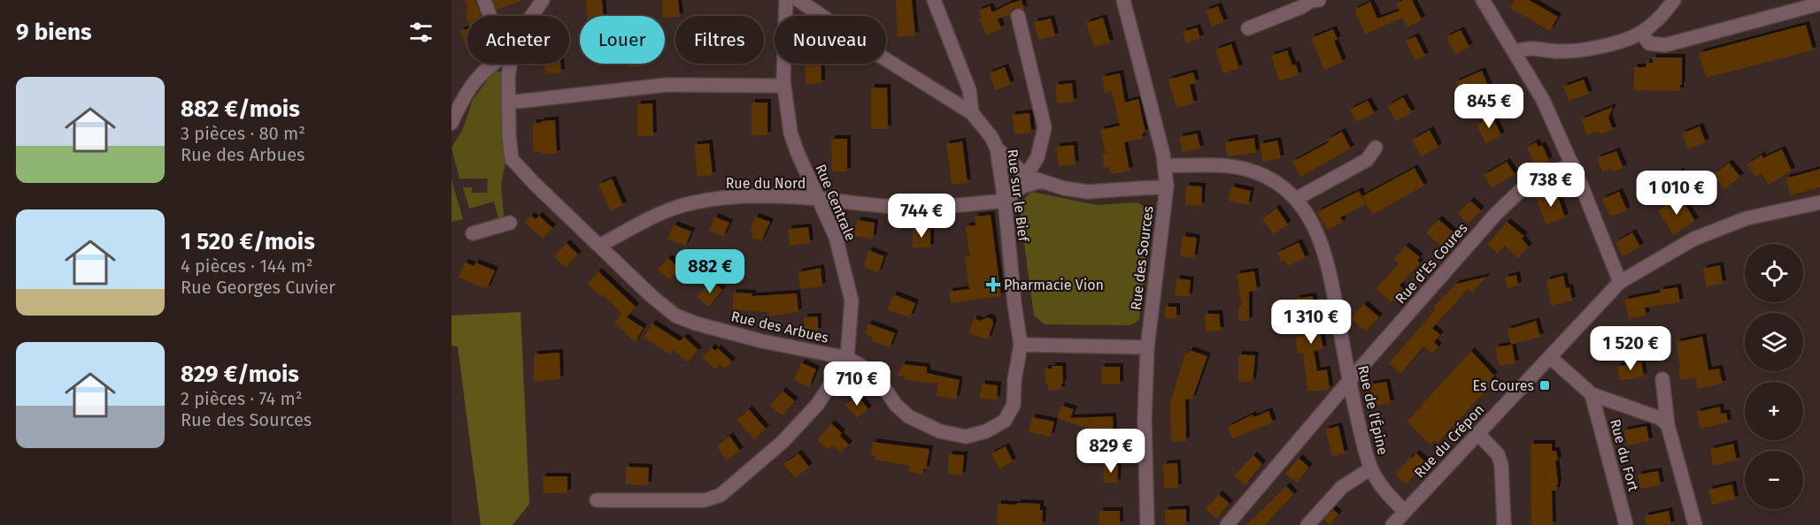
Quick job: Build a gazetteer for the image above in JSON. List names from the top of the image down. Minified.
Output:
{"streets":{"street":["Rue du Nord","Rue sur le Bief","Rue Centrale","Rue des Sources","Rue d'Es Coures","Rue des Arbues","Rue de l'Épine","Rue du Crépon","Rue du Fort"]},"crossings":[["Rue du Nord","Rue sur le Bief"],["Rue du Nord","Rue Centrale"],["Rue du Nord","Rue des Arbues"],["Rue sur le Bief","Rue des Arbues"],["Rue Centrale","Rue des Arbues"],["Rue des Sources","Rue de l'Épine"],["Rue d'Es Coures","Rue de l'Épine"],["Rue de l'Épine","Rue du Crépon"]],"places":{"health":["Pharmacie Vion"],"transit":["Es Coures"]},"page":{"heading":"9 biens","chip":["Acheter","Louer","Filtres","Nouveau"],"list":[{"name":"882 €/mois","note":"3 pièces · 80 m² · Rue des Arbues"},{"name":"1 520 €/mois","note":"4 pièces · 144 m² · Rue Georges Cuvier"},{"name":"829 €/mois","note":"2 pièces · 74 m² · Rue des Sources"}],"price":["845 €","738 €","1 010 €","744 €","882 €","1 310 €","1 520 €","710 €","829 €"],"map_buttons":["+","−"]}}
